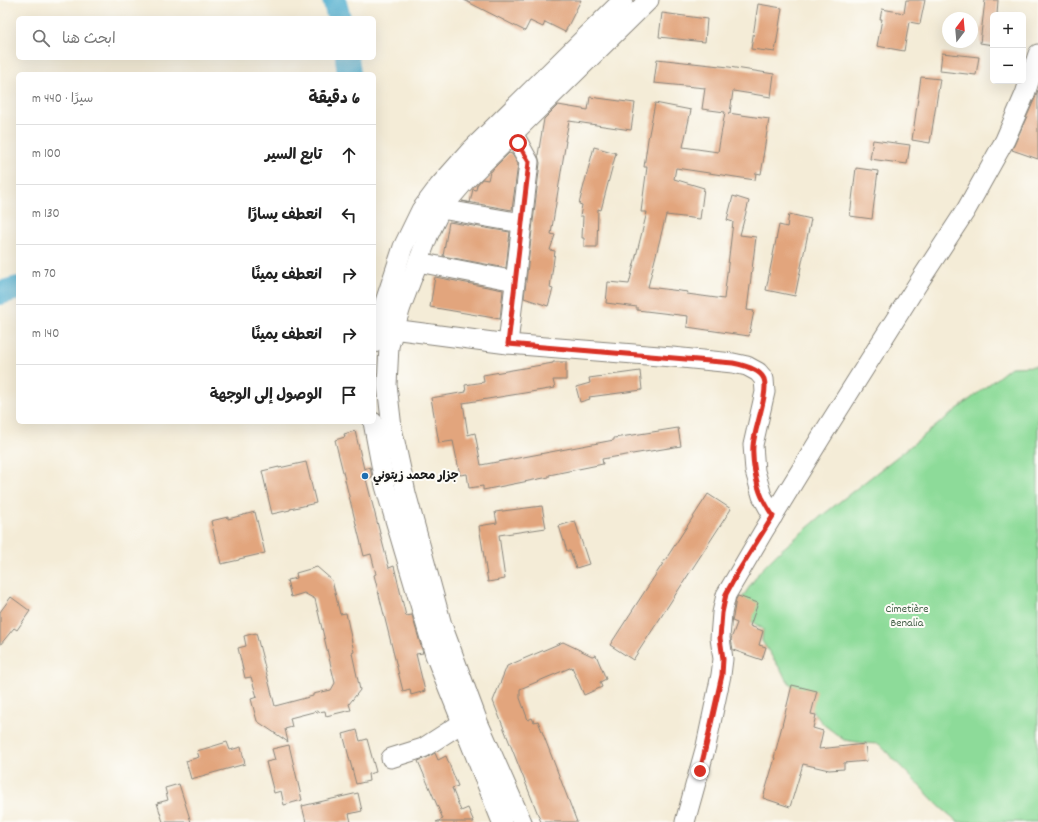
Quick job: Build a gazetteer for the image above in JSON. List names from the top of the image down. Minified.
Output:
{"parks":["Cimetière Benalia"],"places":["جزار محمد زيتوني"],"north":"top","page":{"map_buttons":["+","−"],"search":"ابحث هنا","heading":["6 دقيقة","سيرًا · 440 m"],"list":[["تابع السير","100 m"],["انعطف يسارًا","130 m"],["انعطف يمينًا","70 m"],["انعطف يمينًا","140 m"],"الوصول إلى الوجهة"]}}
